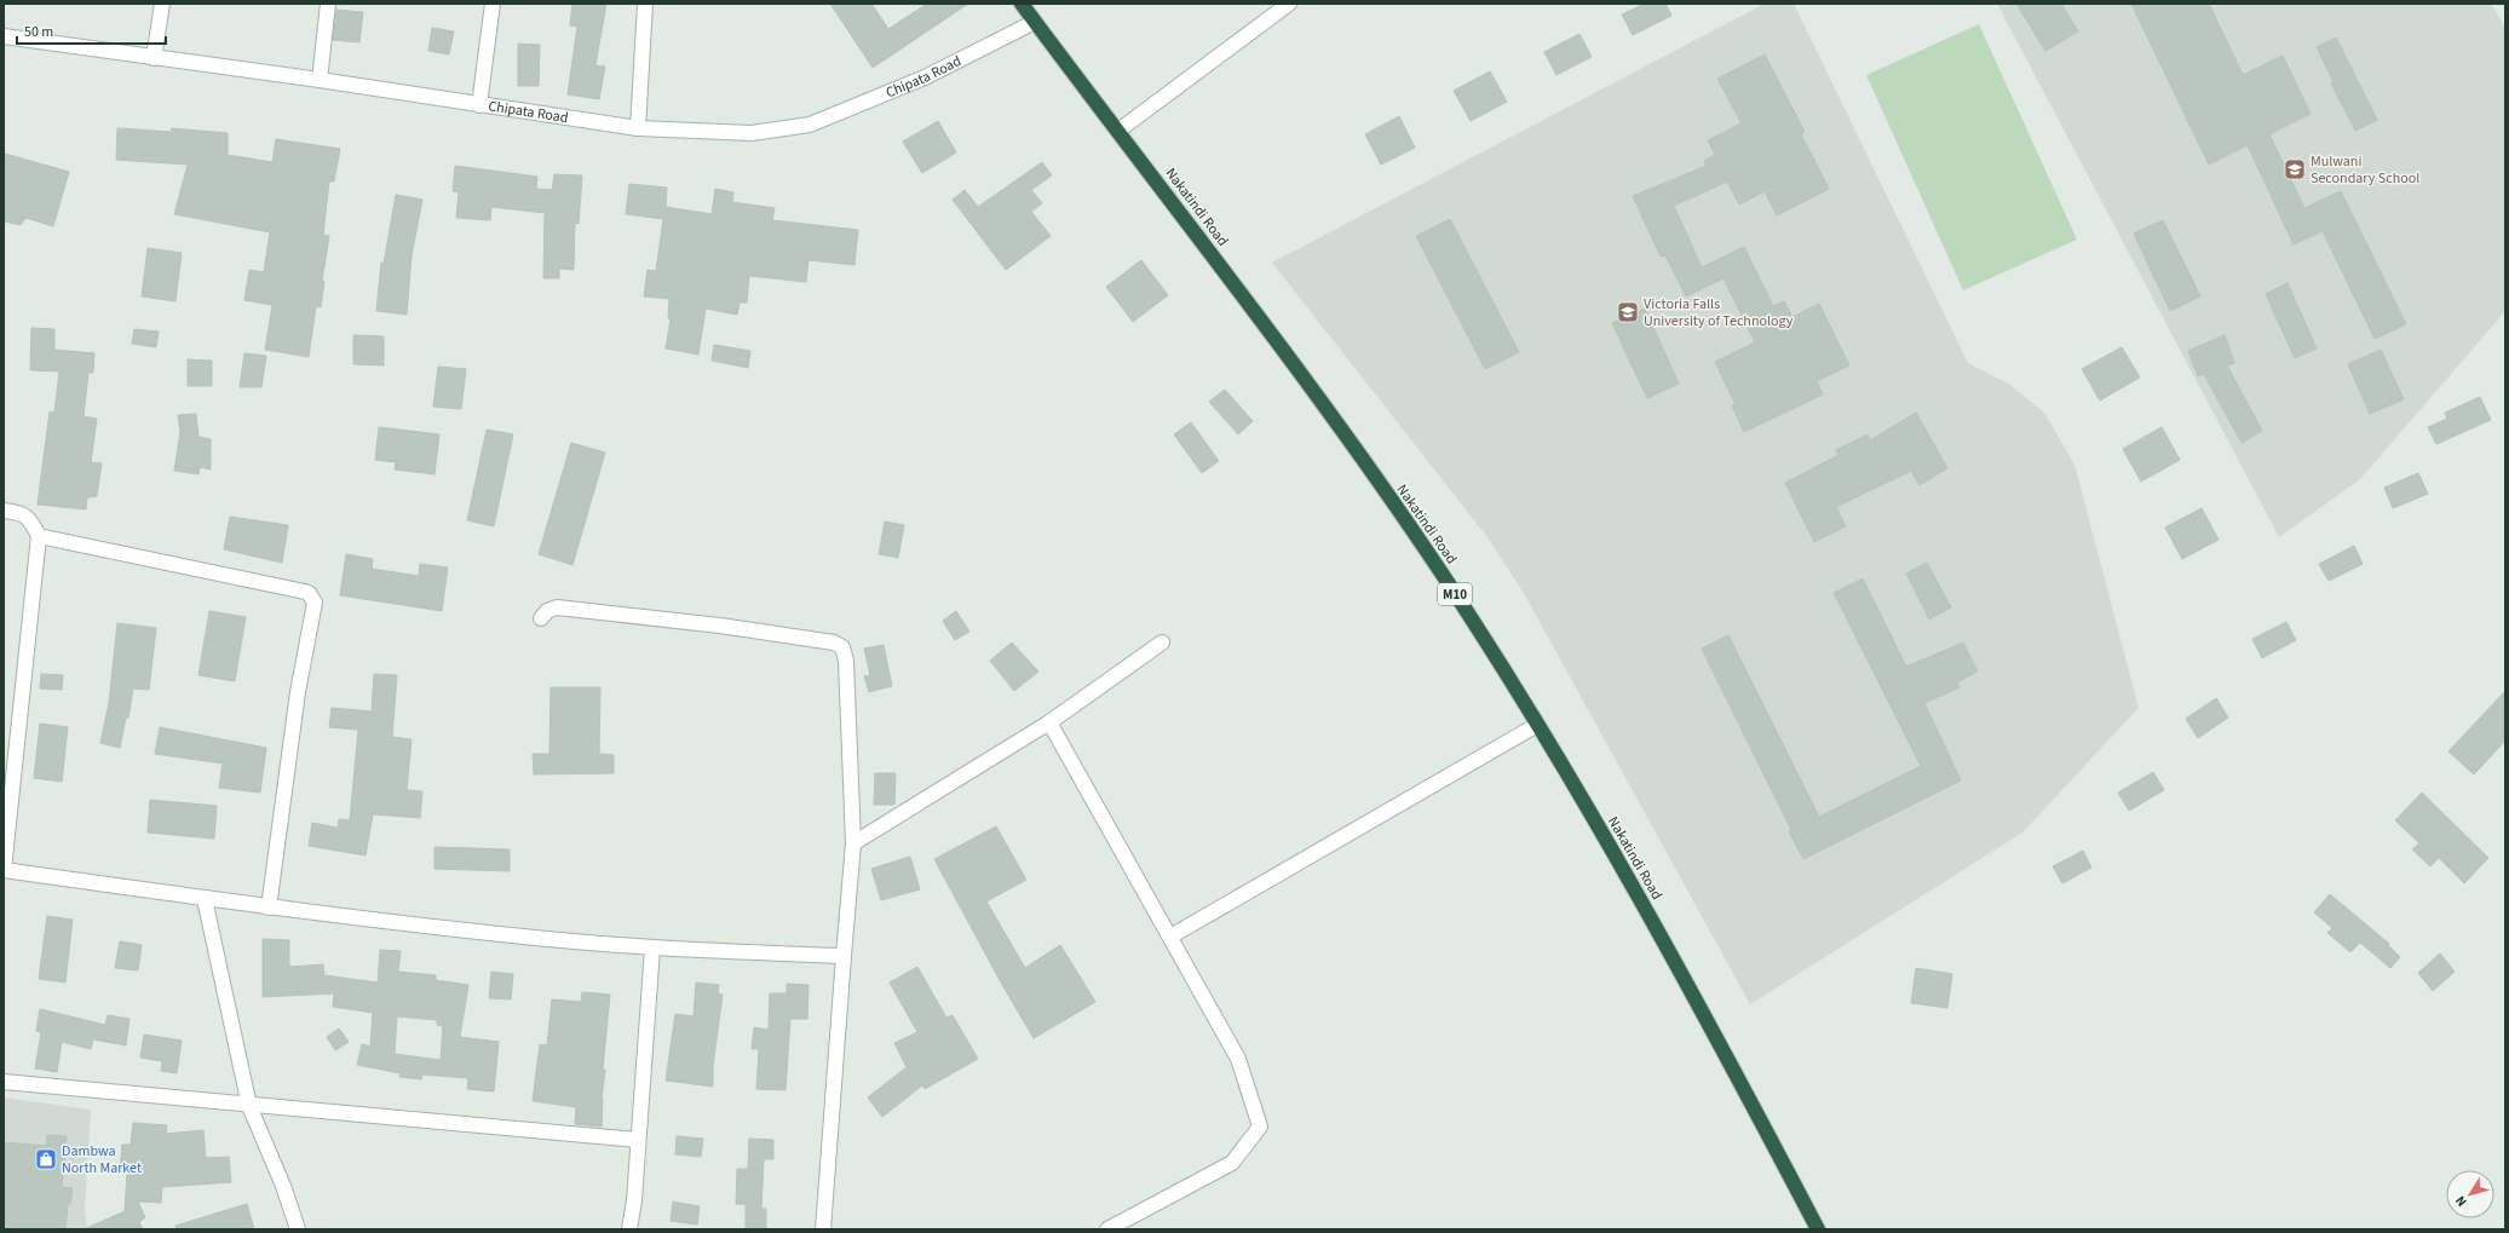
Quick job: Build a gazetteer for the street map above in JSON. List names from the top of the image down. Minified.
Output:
{"streets":{"highway":["Nakatindi Road","M10"],"street":["Chipata Road"]},"crossings":[["Chipata Road","Nakatindi Road"]],"places":{"school or university":["Mulwani Secondary School","Victoria Falls University of Technology"],"shop":["Dambwa North Market"]},"scale_bar":"50 m","north":"bottom left"}
